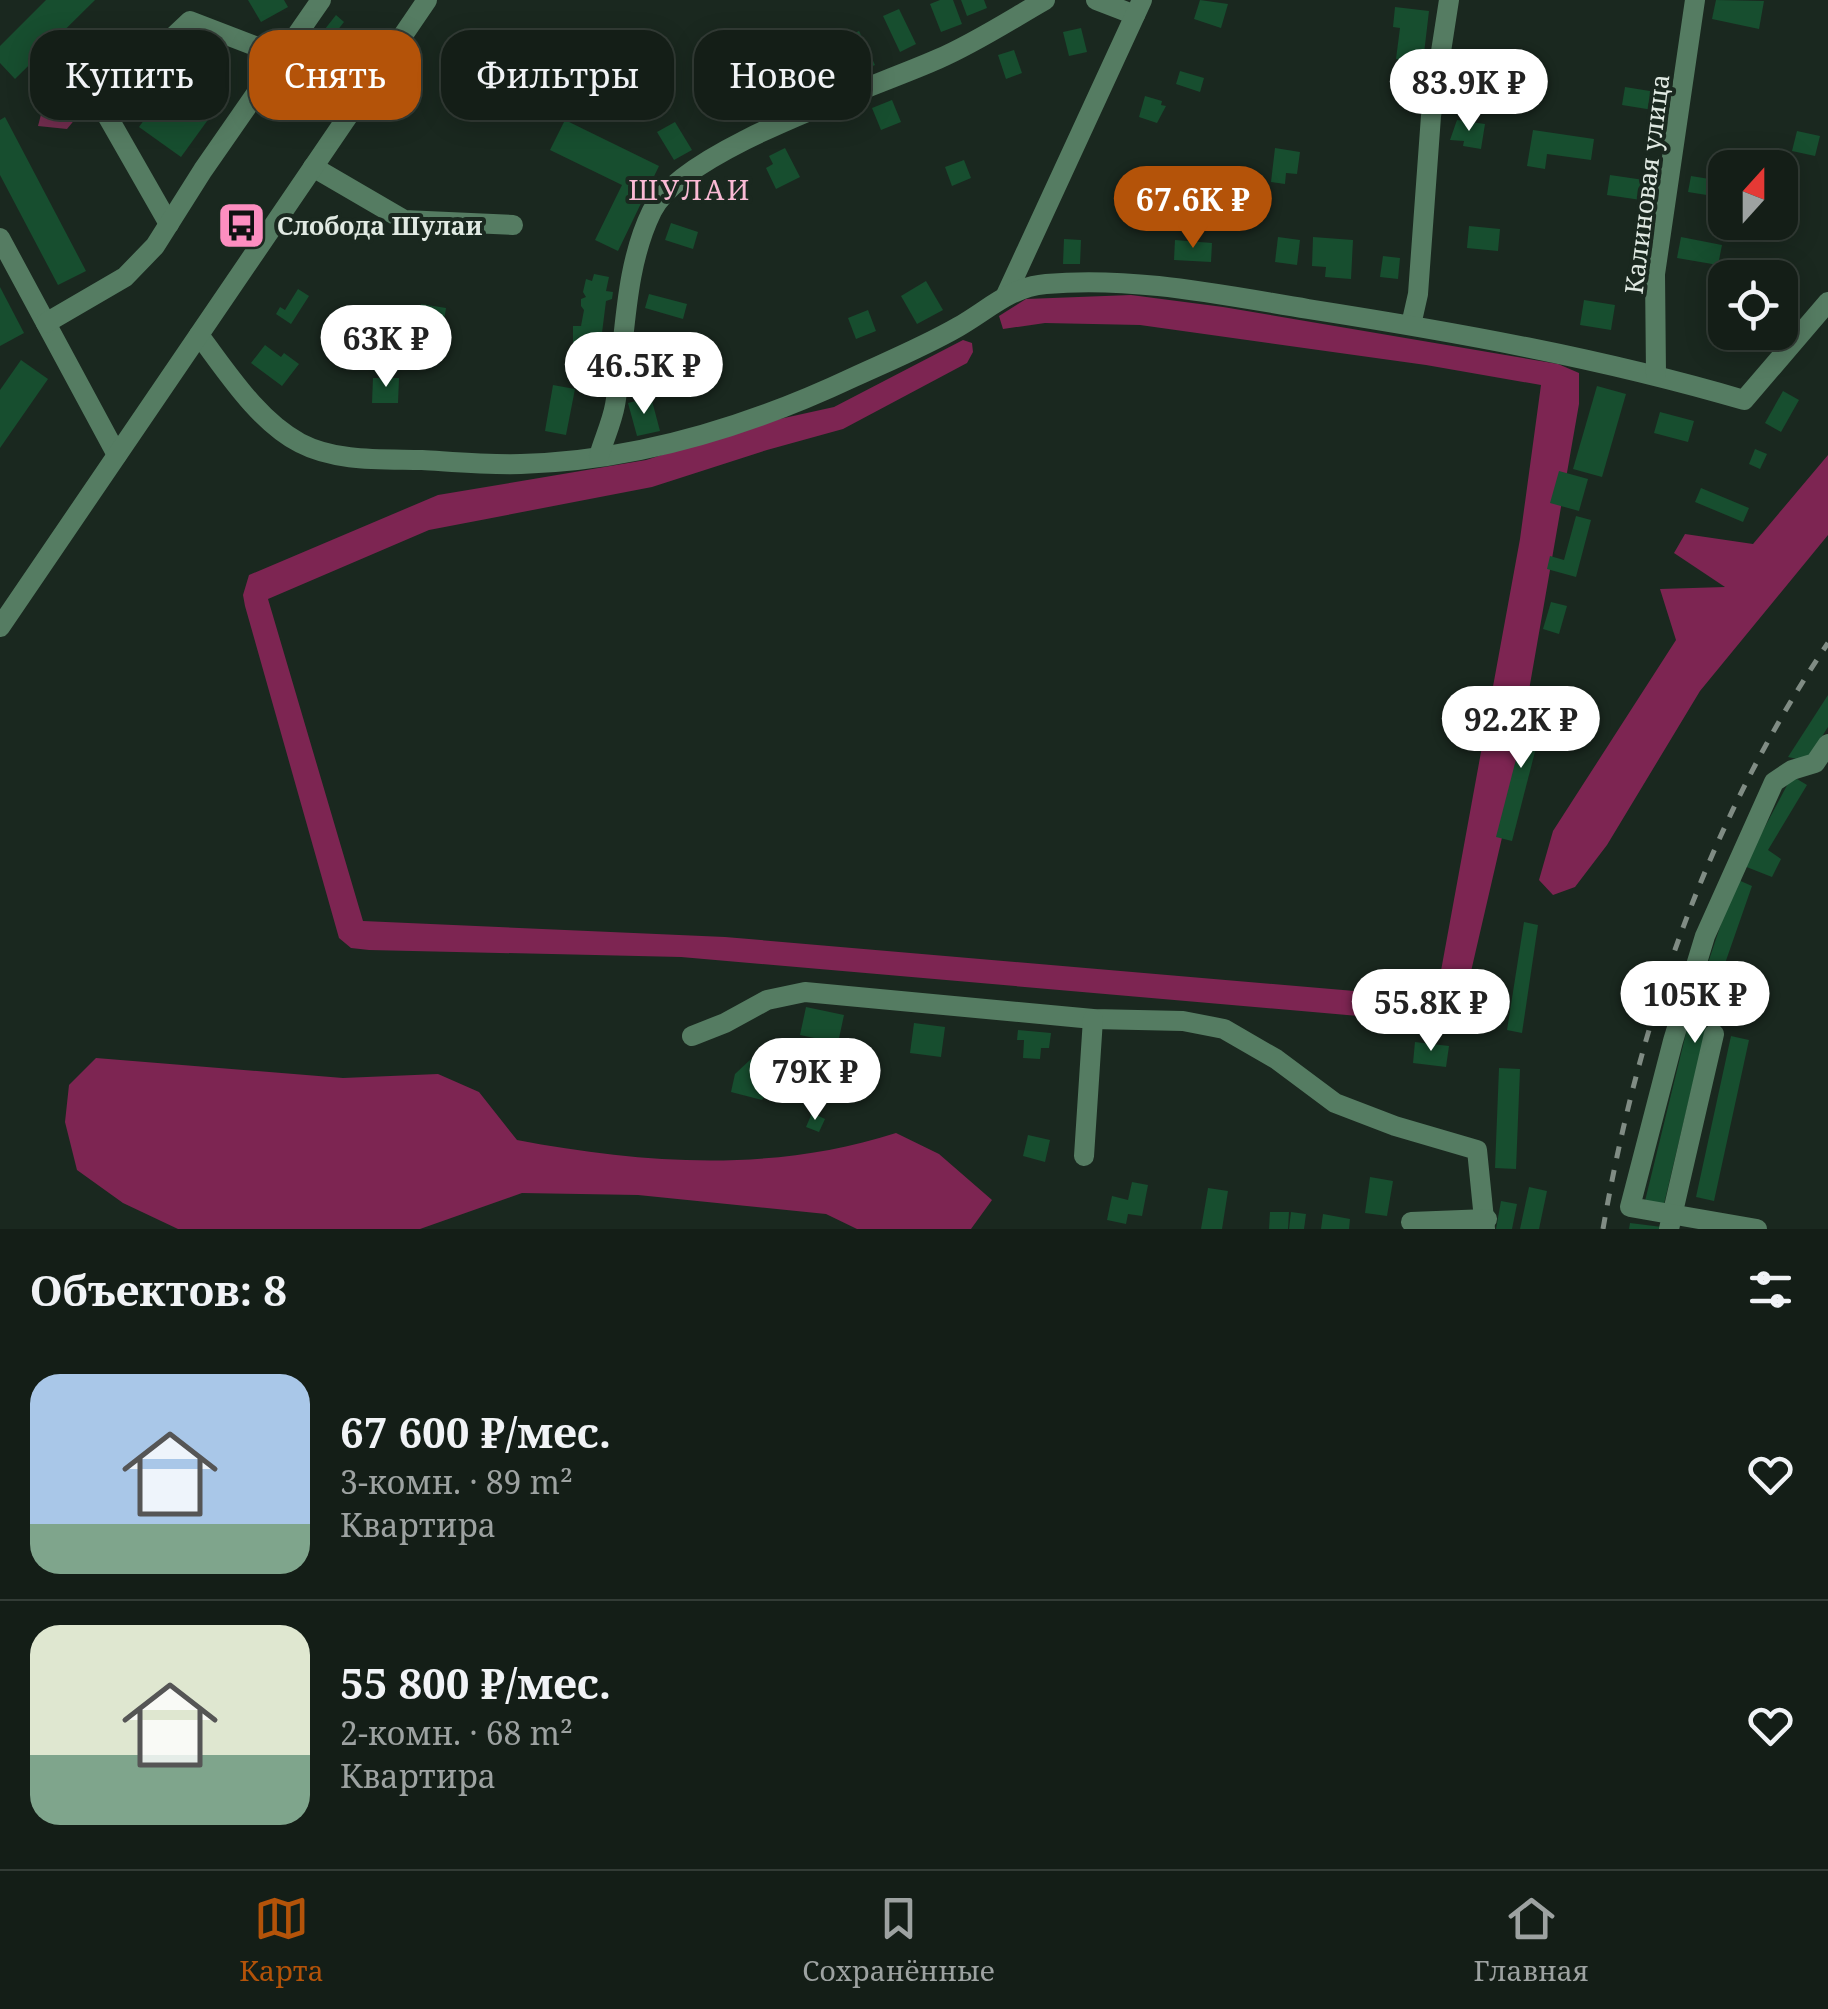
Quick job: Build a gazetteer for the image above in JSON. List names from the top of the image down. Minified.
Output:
{"streets":{"street":["Калиновая улица"]},"districts":["ШУЛАИ"],"places":{"bus stop":["Слобода Шулаи"]},"north":"top","page":{"chip":["Купить","Снять","Фильтры","Новое"],"price":["83.9K ₽","67.6K ₽","63K ₽","46.5K ₽","92.2K ₽","105K ₽","55.8K ₽","79K ₽"],"heading":"Объектов: 8","list":[{"name":"67 600 ₽/мес.","note":"3-комн. · 89 m² · Квартира"},{"name":"55 800 ₽/мес.","note":"2-комн. · 68 m² · Квартира"}],"tabs":["Карта","Сохранённые","Главная"]}}
